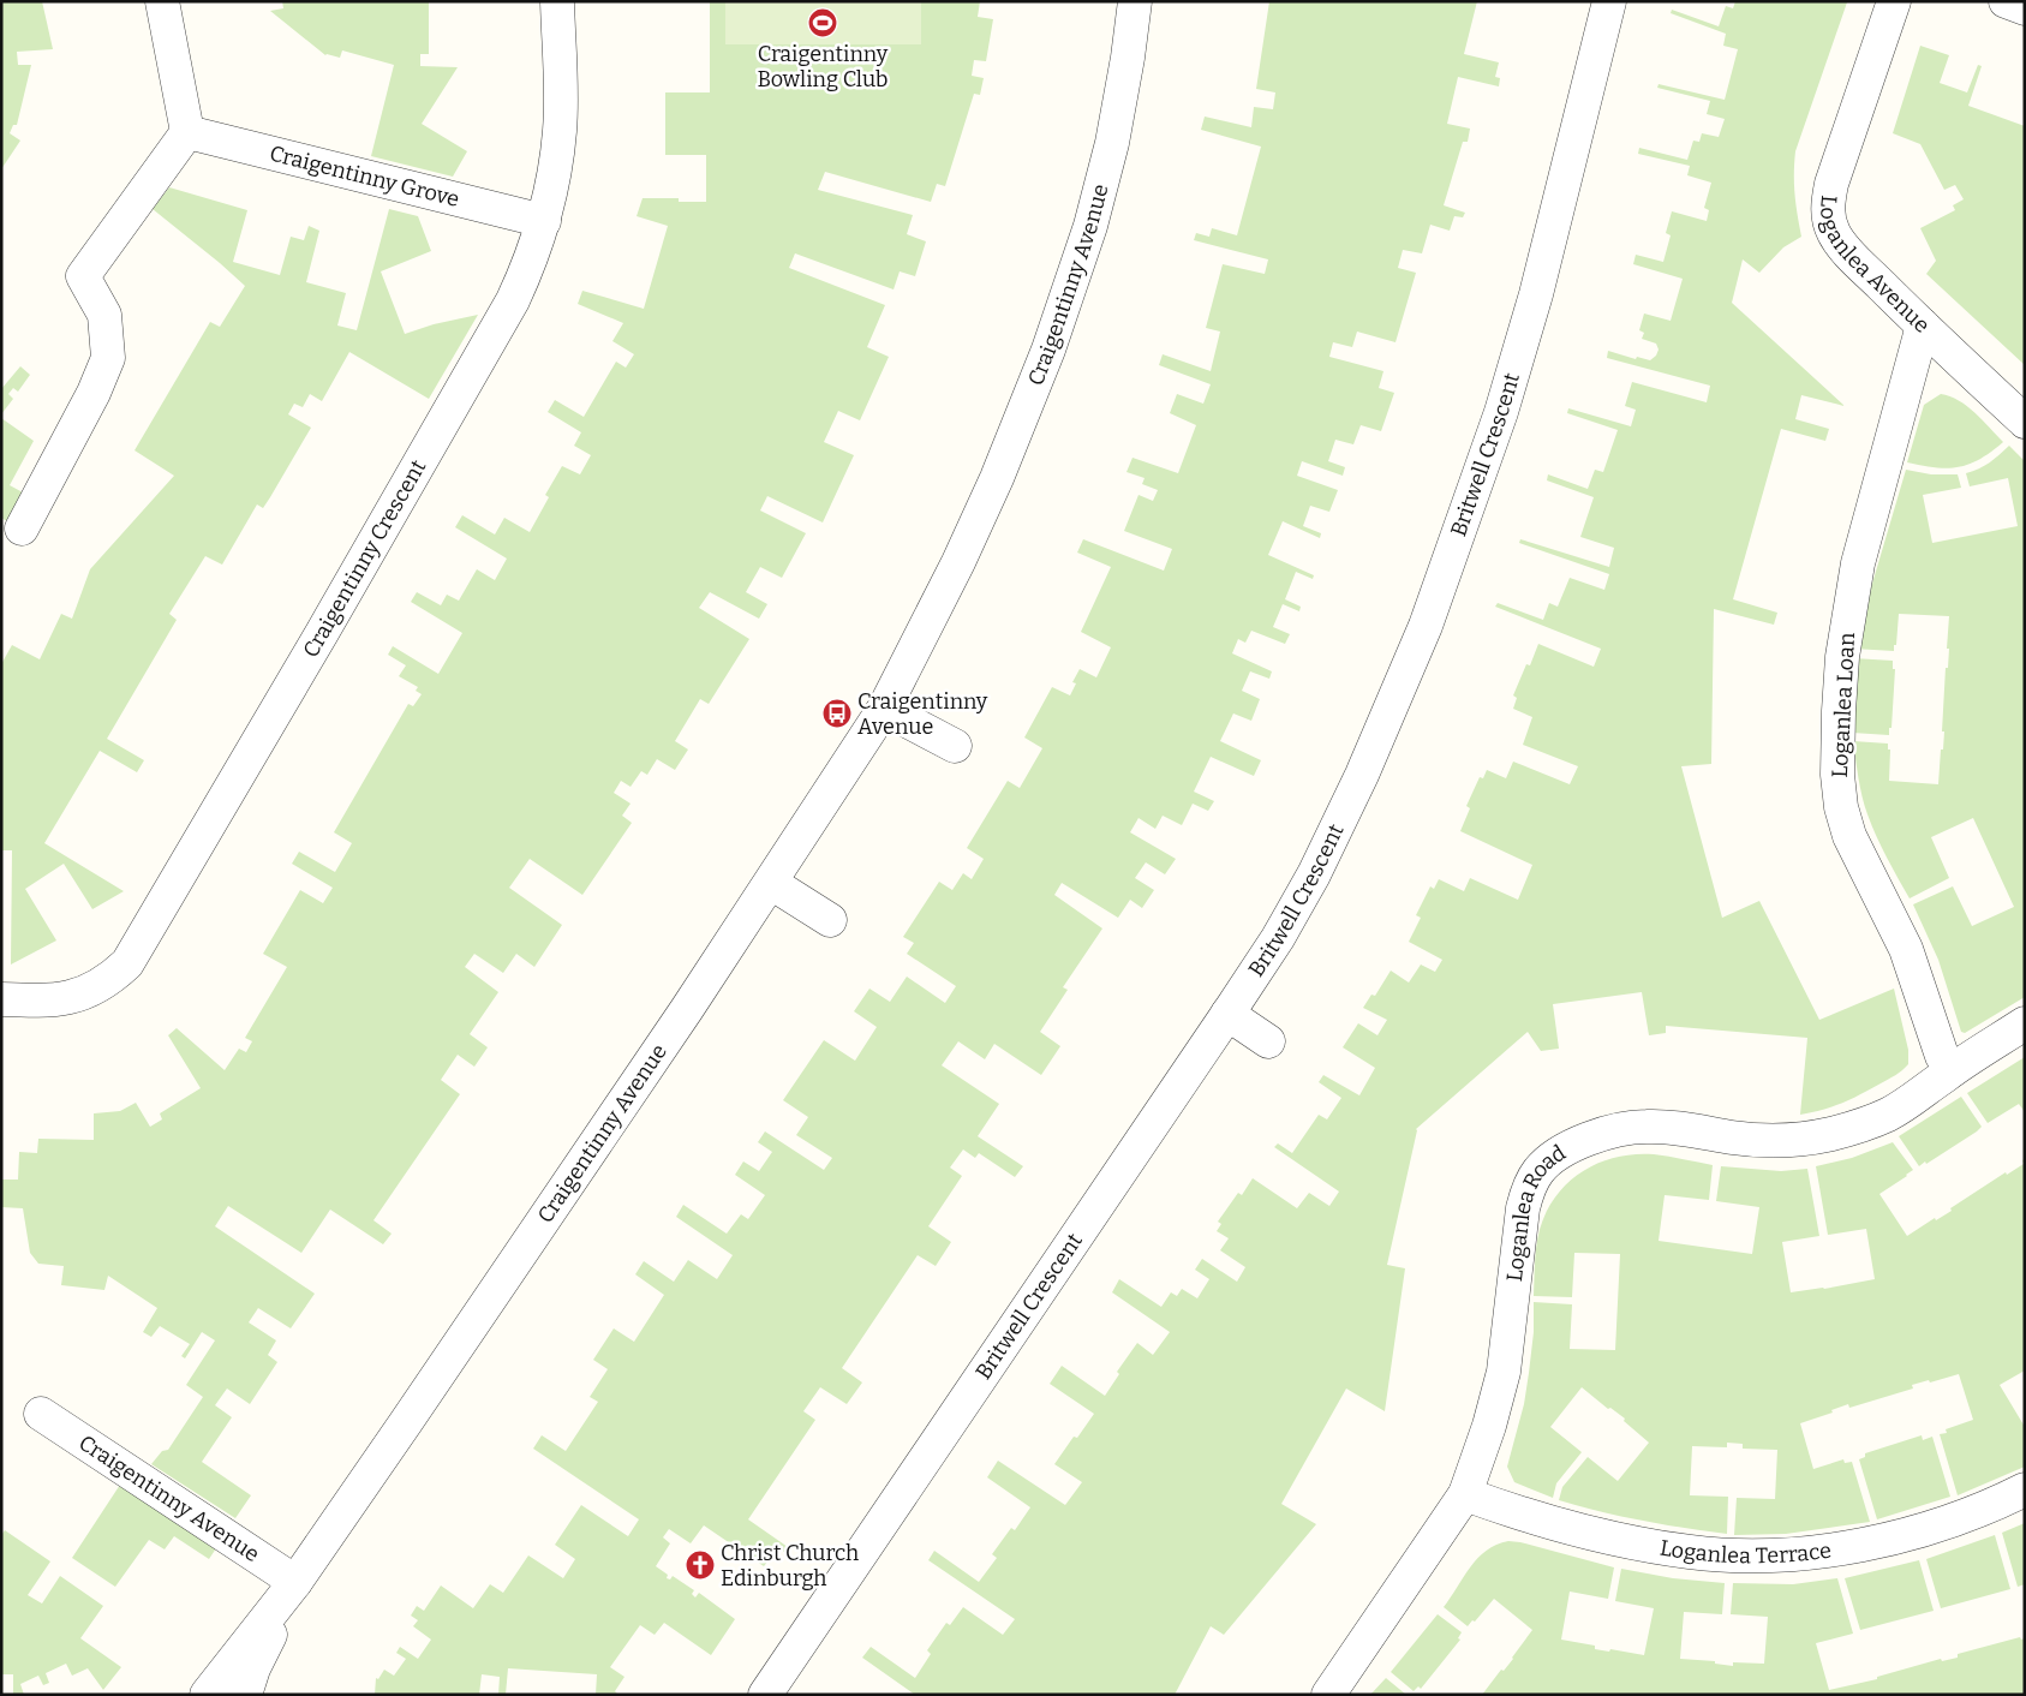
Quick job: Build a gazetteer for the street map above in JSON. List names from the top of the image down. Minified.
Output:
{"streets":{"street":["Craigentinny Grove","Loganlea Avenue","Craigentinny Avenue","Britwell Crescent","Craigentinny Crescent","Loganlea Loan","Loganlea Road","Loganlea Terrace"]},"crossings":[["Craigentinny Grove","Craigentinny Crescent"],["Loganlea Avenue","Loganlea Loan"],["Loganlea Loan","Loganlea Road"],["Loganlea Road","Loganlea Terrace"]],"places":{"sports":["Craigentinny Bowling Club"],"bus stop":["Craigentinny Avenue"],"church":["Christ Church Edinburgh"]}}
